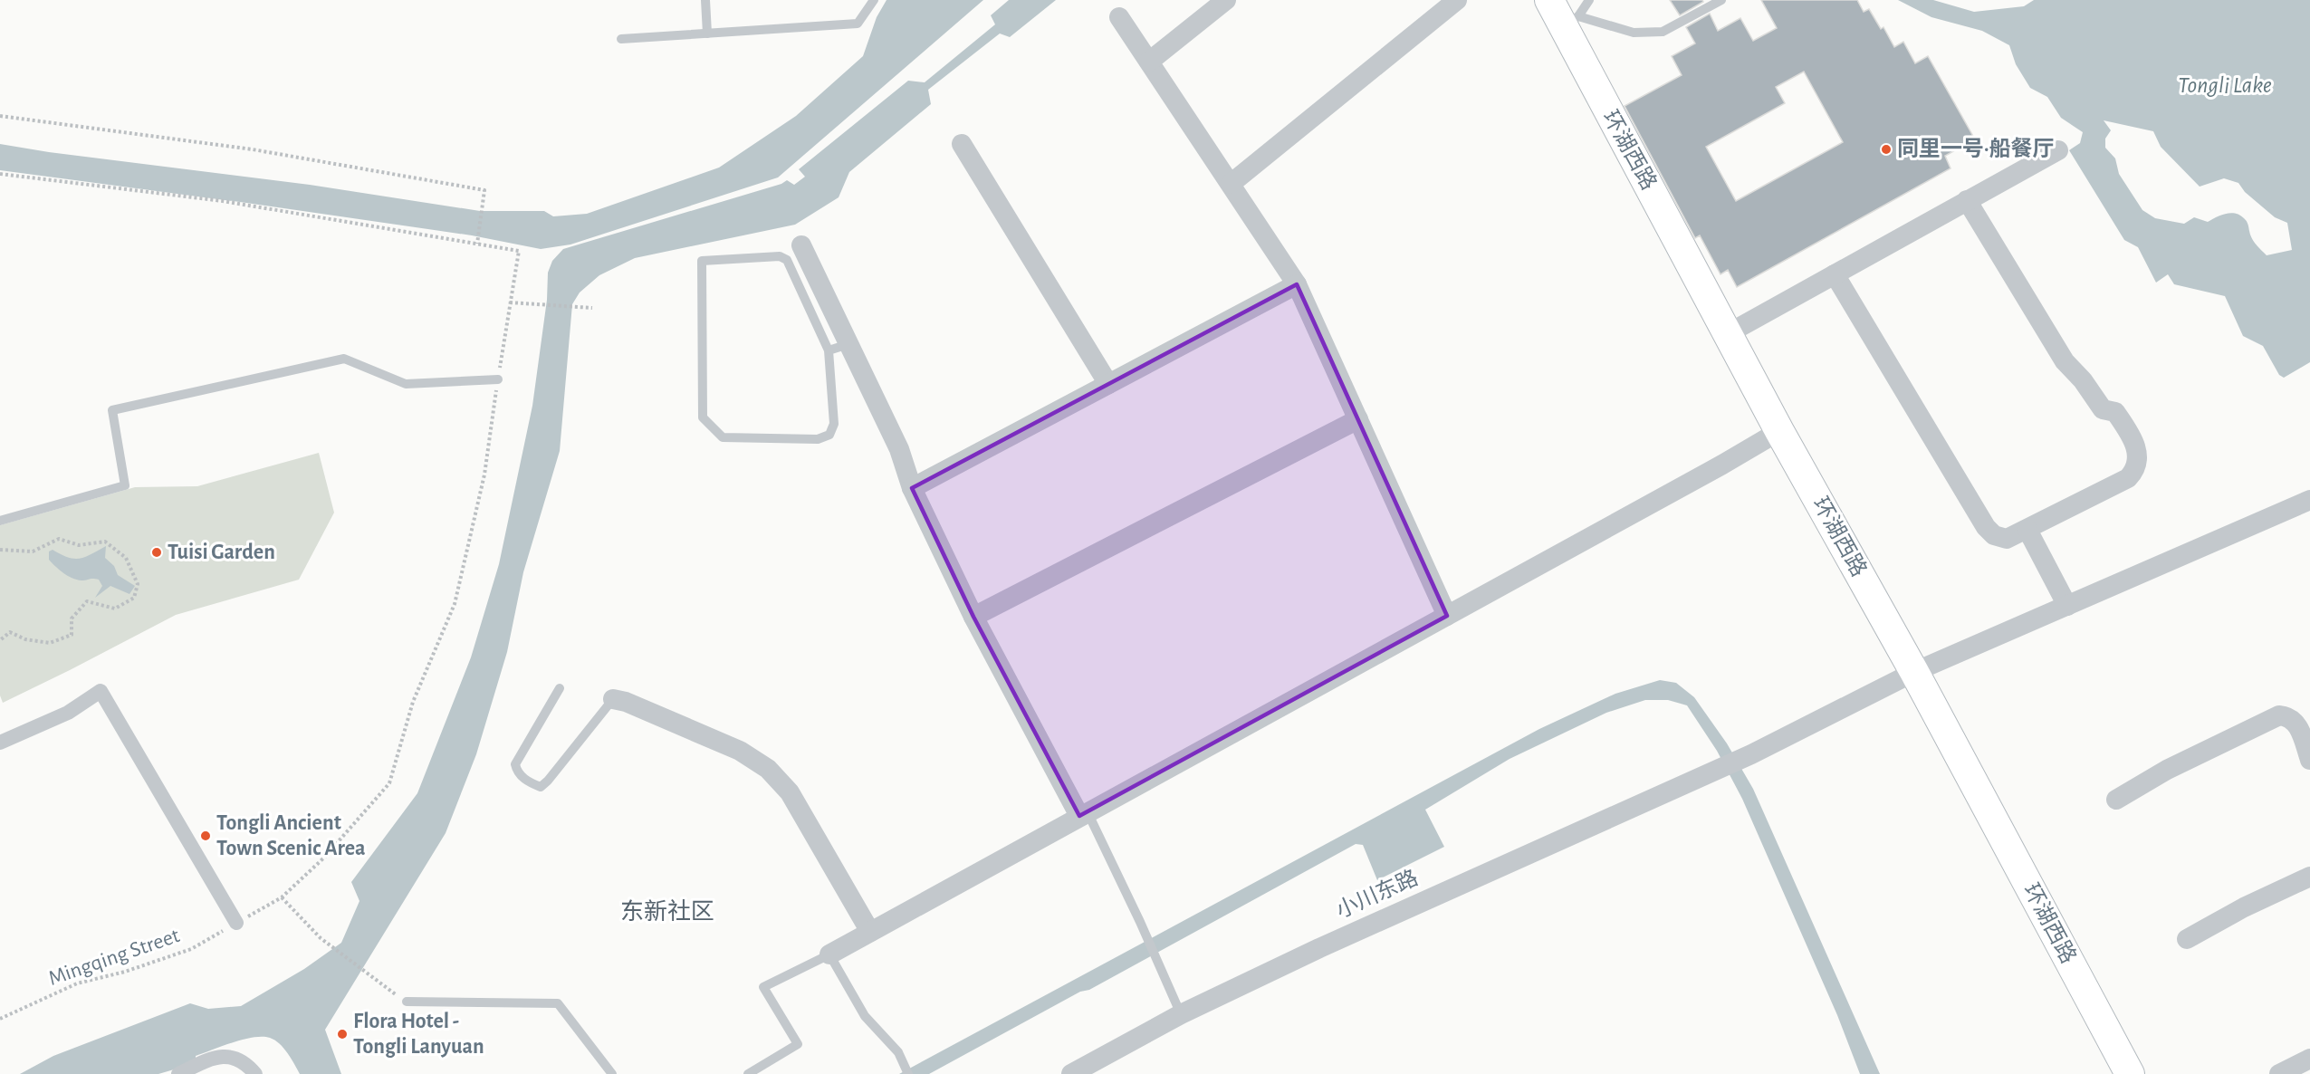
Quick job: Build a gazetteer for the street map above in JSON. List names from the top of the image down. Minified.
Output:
{"streets":{"main road":["环湖西路"],"street":["小川东路"],"path":["Mingqing Street"]},"crossings":[["环湖西路","小川东路"]],"districts":["东新社区"],"water":["Tongli Lake"],"places":["同里一号·船餐厅","Tuisi Garden","Tongli Ancient Town Scenic Area","Flora Hotel - Tongli Lanyuan"]}
